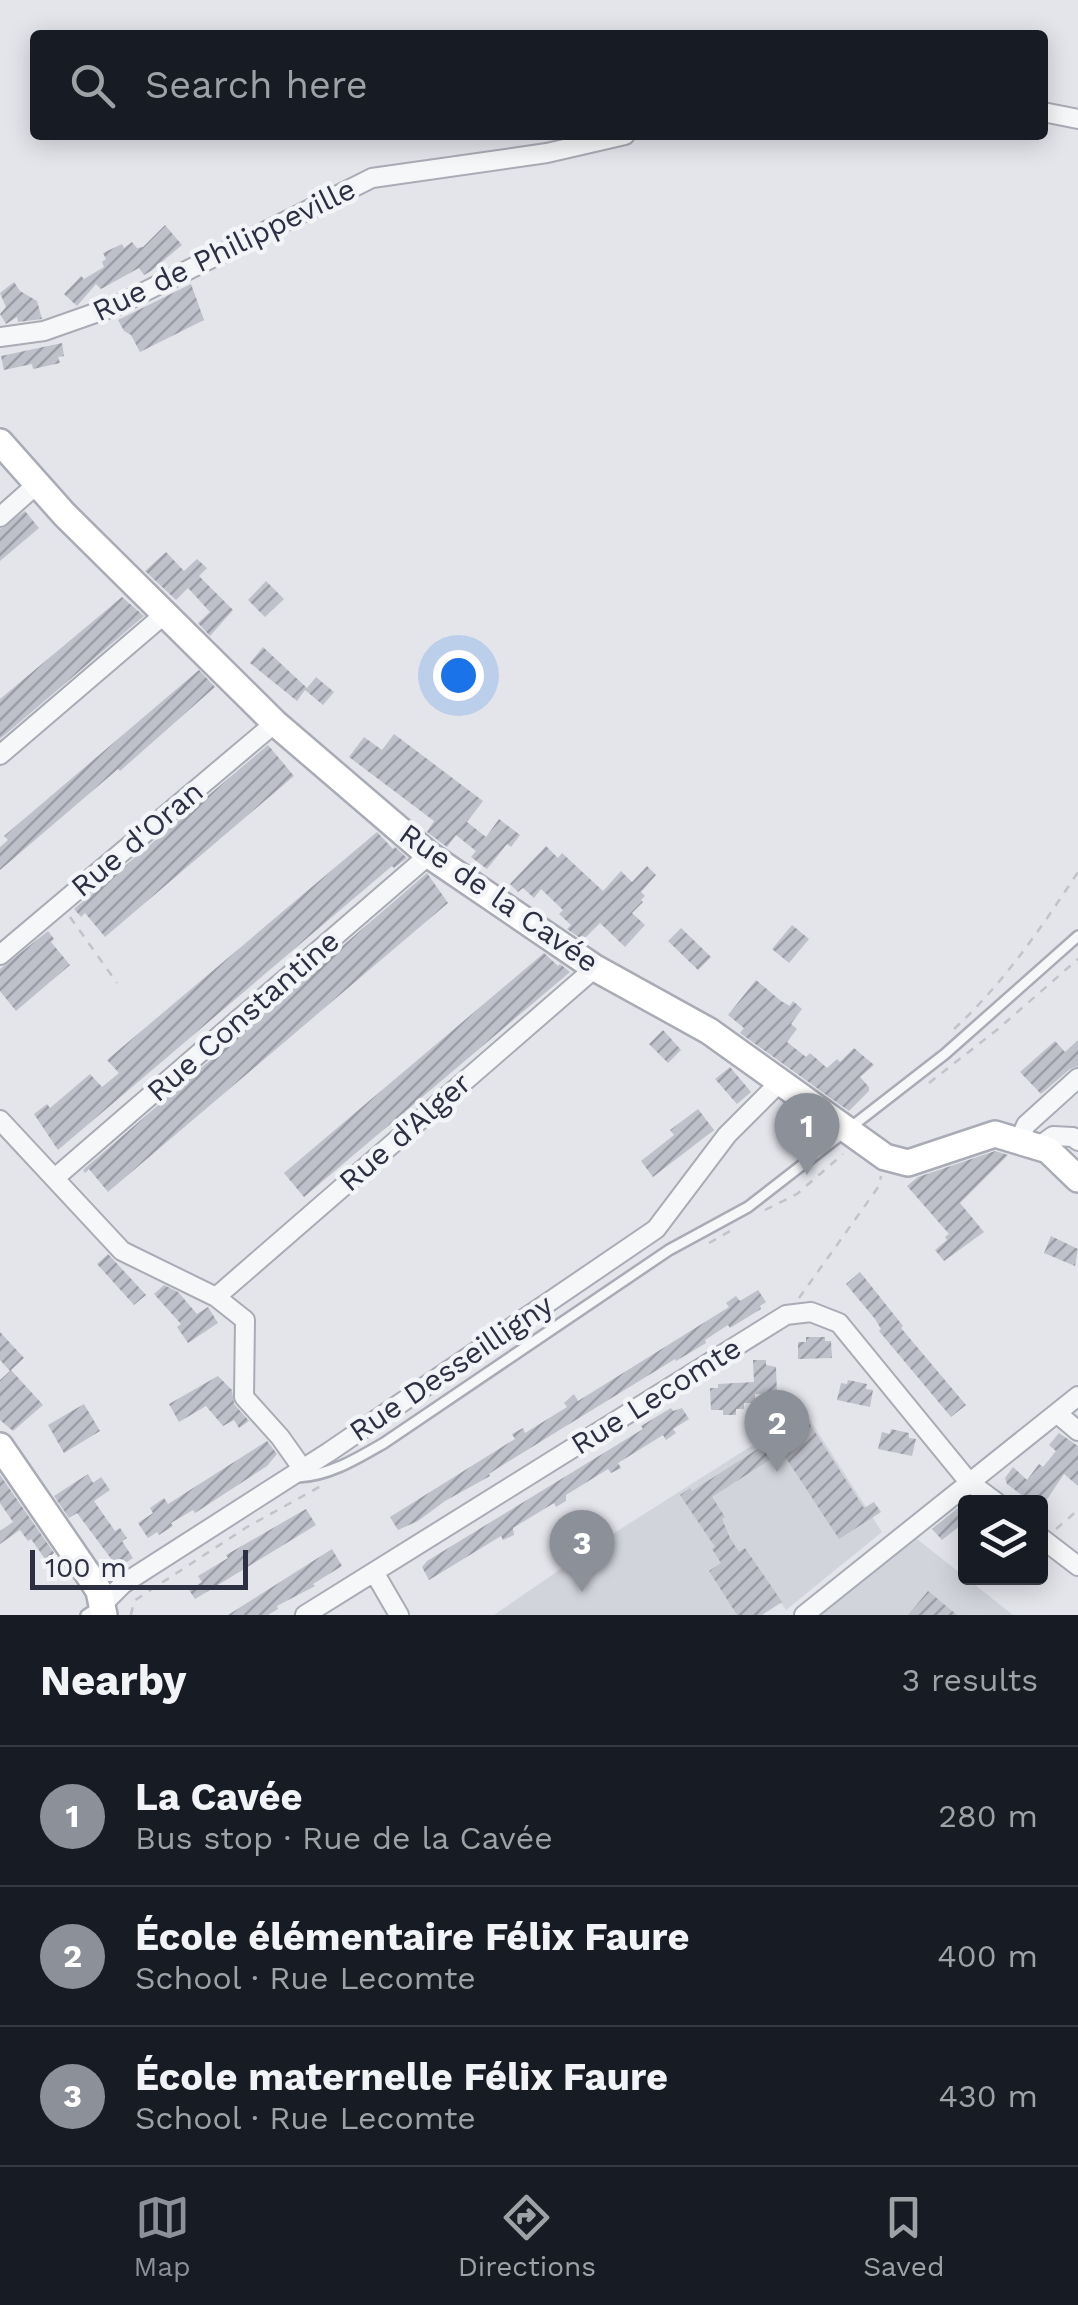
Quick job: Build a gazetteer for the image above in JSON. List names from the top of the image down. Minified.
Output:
{"streets":{"street":["Rue de Philippeville","Rue d'Oran","Rue de la Cavée","Rue Constantine","Rue d'Alger","Rue Desseilligny","Rue Lecomte"]},"crossings":[["Rue d'Oran","Rue de la Cavée"],["Rue de la Cavée","Rue Constantine"],["Rue de la Cavée","Rue d'Alger"],["Rue de la Cavée","Rue Desseilligny"]],"scale_bar":"100 m","page":{"search":"Search here","pins":["1","2","3"],"scale":"100 m","heading":["Nearby","3 results"],"list":[{"mark":"1","name":"La Cavée","note":"Bus stop · Rue de la Cavée","value":"280 m"},{"mark":"2","name":"École élémentaire Félix Faure","note":"School · Rue Lecomte","value":"400 m"},{"mark":"3","name":"École maternelle Félix Faure","note":"School · Rue Lecomte","value":"430 m"}],"nav":["Map","Directions","Saved"]}}
